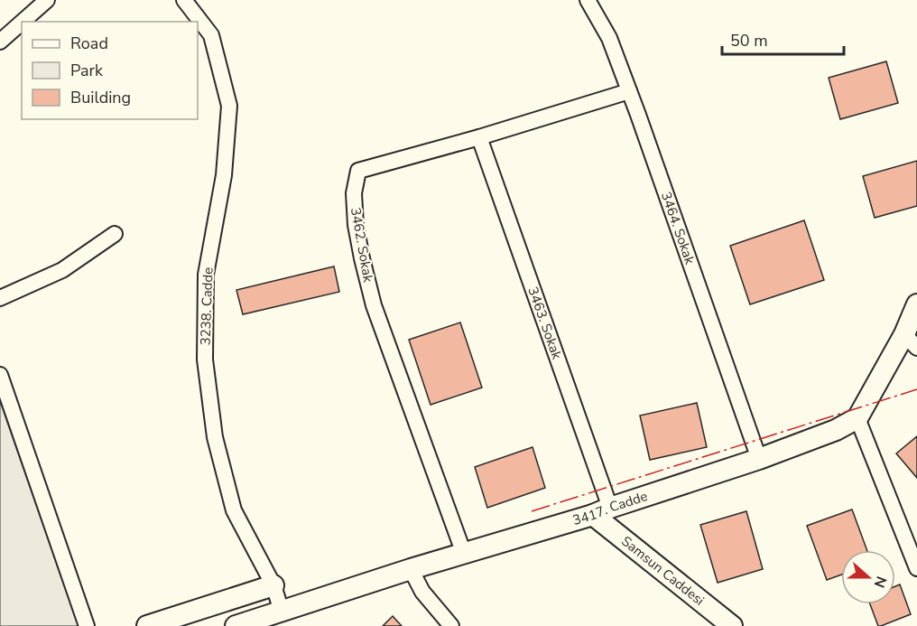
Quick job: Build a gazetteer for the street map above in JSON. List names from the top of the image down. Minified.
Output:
{"streets":{"street":["3464. Sokak","3462. Sokak","3238. Cadde","3463. Sokak","3417. Cadde","Samsun Caddesi"]},"crossings":[["3464. Sokak","3462. Sokak"],["3464. Sokak","3417. Cadde"],["3462. Sokak","3463. Sokak"],["3462. Sokak","3417. Cadde"],["3238. Cadde","3417. Cadde"],["3463. Sokak","3417. Cadde"],["3463. Sokak","Samsun Caddesi"],["3417. Cadde","Samsun Caddesi"]],"legend":["Road","Park","Building"],"scale_bar":"50 m","north":"right"}
